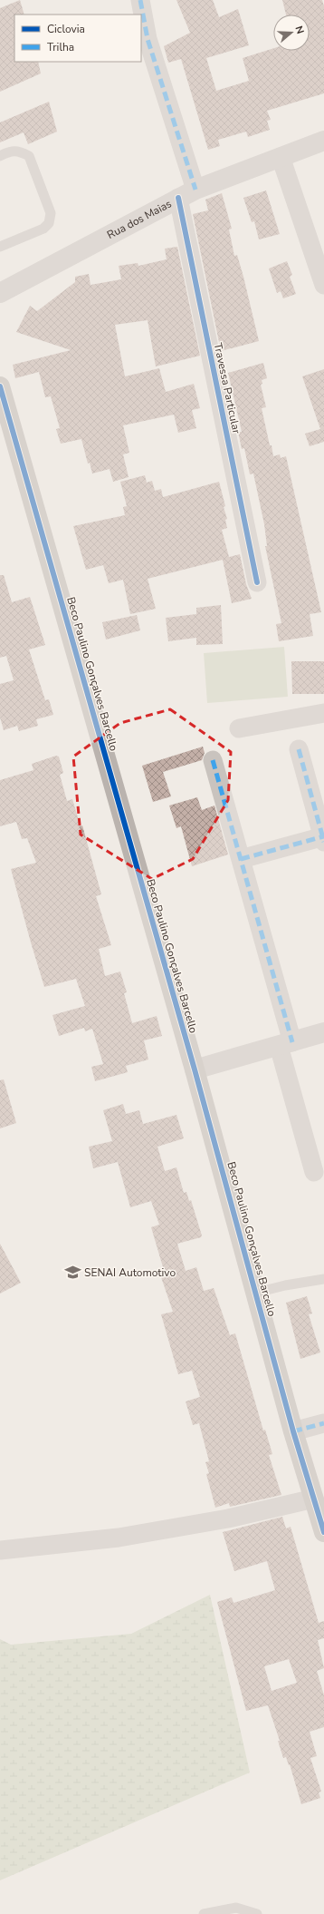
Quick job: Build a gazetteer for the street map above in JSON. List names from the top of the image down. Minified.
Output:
{"streets":{"main road":["Beco Paulino Gonçalves Barcello"],"street":["Rua dos Maias","Travessa Particular"]},"crossings":[["Rua dos Maias","Travessa Particular"]],"places":{"school or university":["SENAI Automotivo"]},"legend":["Ciclovia","Trilha"],"north":"right"}
